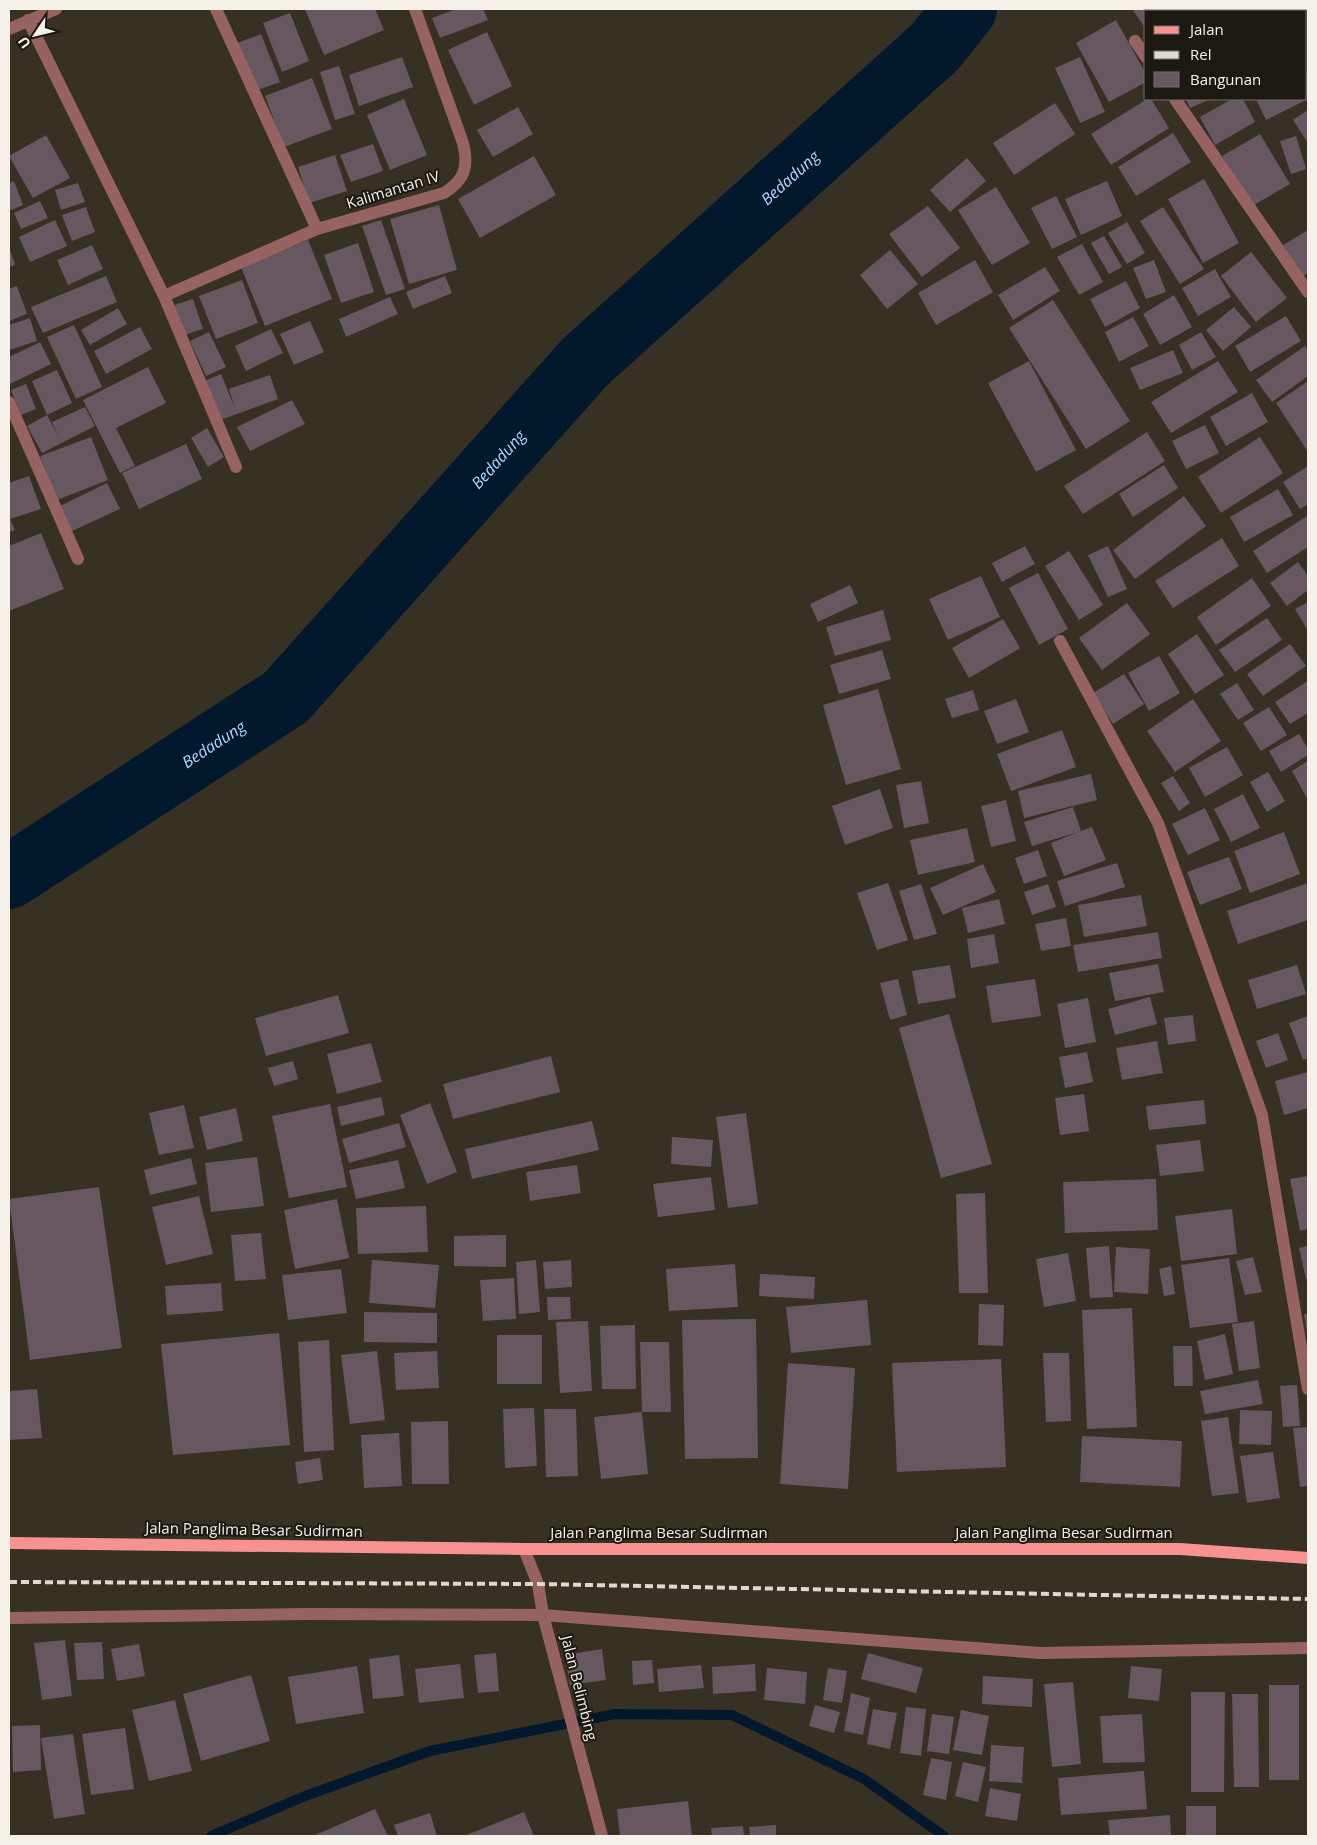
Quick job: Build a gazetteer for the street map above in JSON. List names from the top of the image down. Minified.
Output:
{"streets":{"main road":["Jalan Panglima Besar Sudirman"],"street":["Kalimantan IV","Jalan Belimbing"]},"crossings":[["Jalan Panglima Besar Sudirman","Jalan Belimbing"]],"water":["Bedadung"],"legend":["Jalan","Rel","Bangunan"],"north":"bottom left"}
